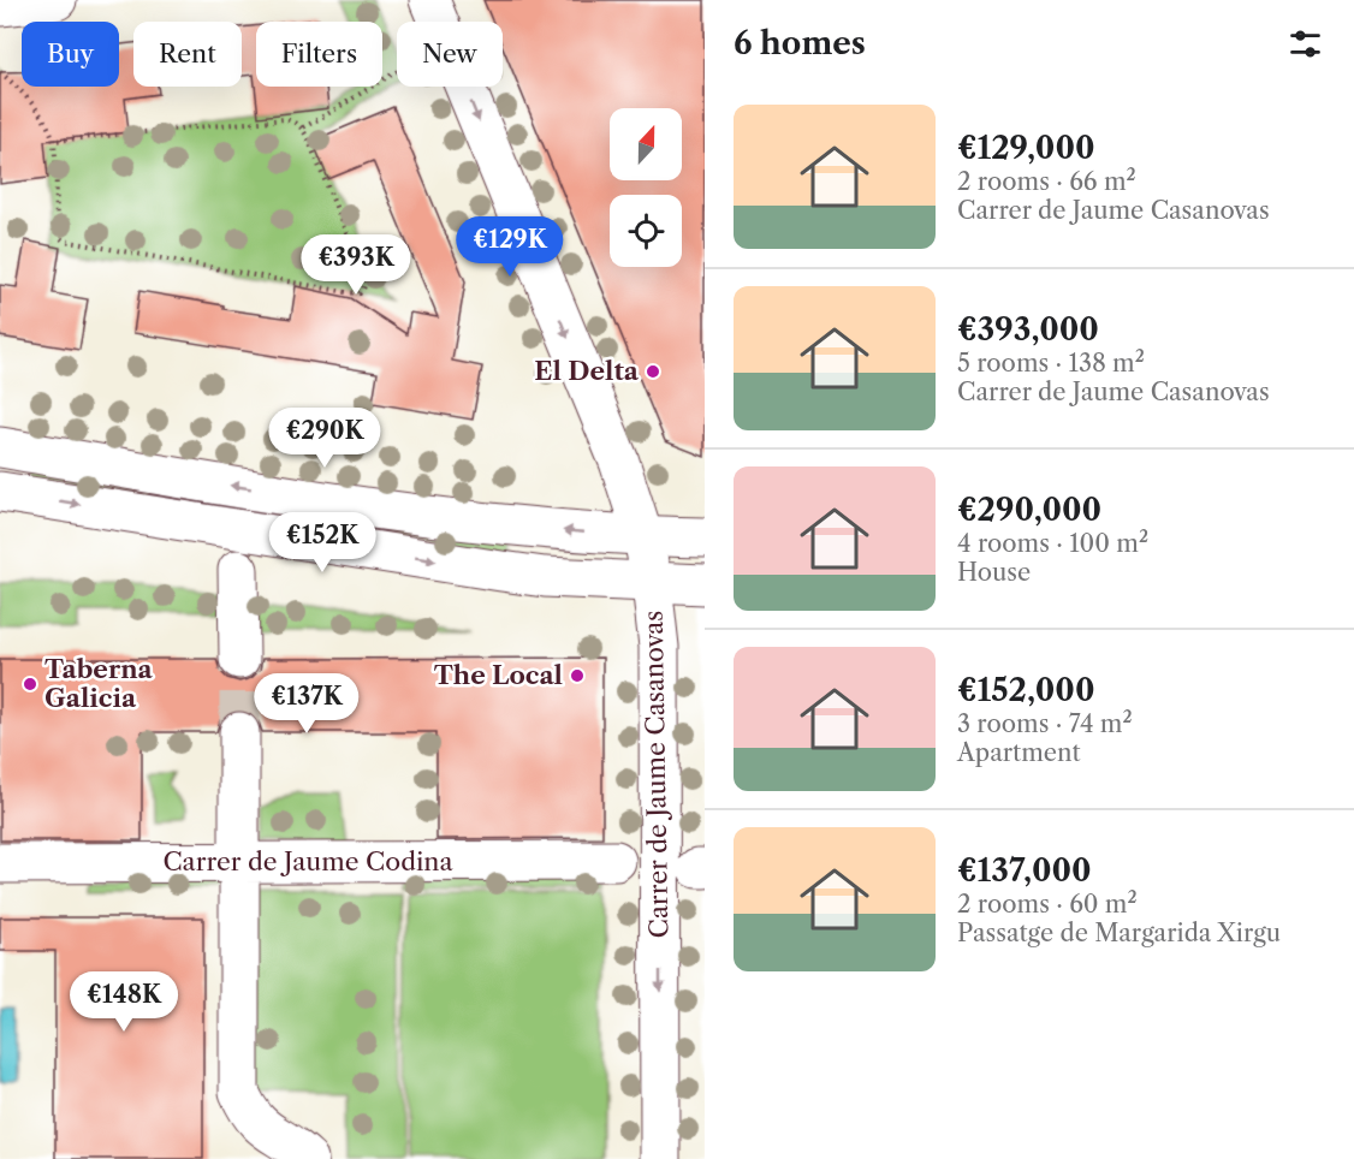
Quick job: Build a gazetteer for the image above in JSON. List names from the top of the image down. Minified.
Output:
{"streets":{"street":["Carrer de Jaume Casanovas","Carrer de Jaume Codina"]},"one_way":["Carrer de Jaume Casanovas"],"places":["El Delta","The Local","Taberna Galicia"],"north":"top","page":{"heading":"6 homes","chip":["Buy","Rent","Filters","New"],"list":[{"name":"€129,000","note":"2 rooms · 66 m² · Carrer de Jaume Casanovas"},{"name":"€393,000","note":"5 rooms · 138 m² · Carrer de Jaume Casanovas"},{"name":"€290,000","note":"4 rooms · 100 m² · House"},{"name":"€152,000","note":"3 rooms · 74 m² · Apartment"},{"name":"€137,000","note":"2 rooms · 60 m² · Passatge de Margarida Xirgu"}],"price":["€129K","€393K","€290K","€152K","€137K","€148K"]}}
